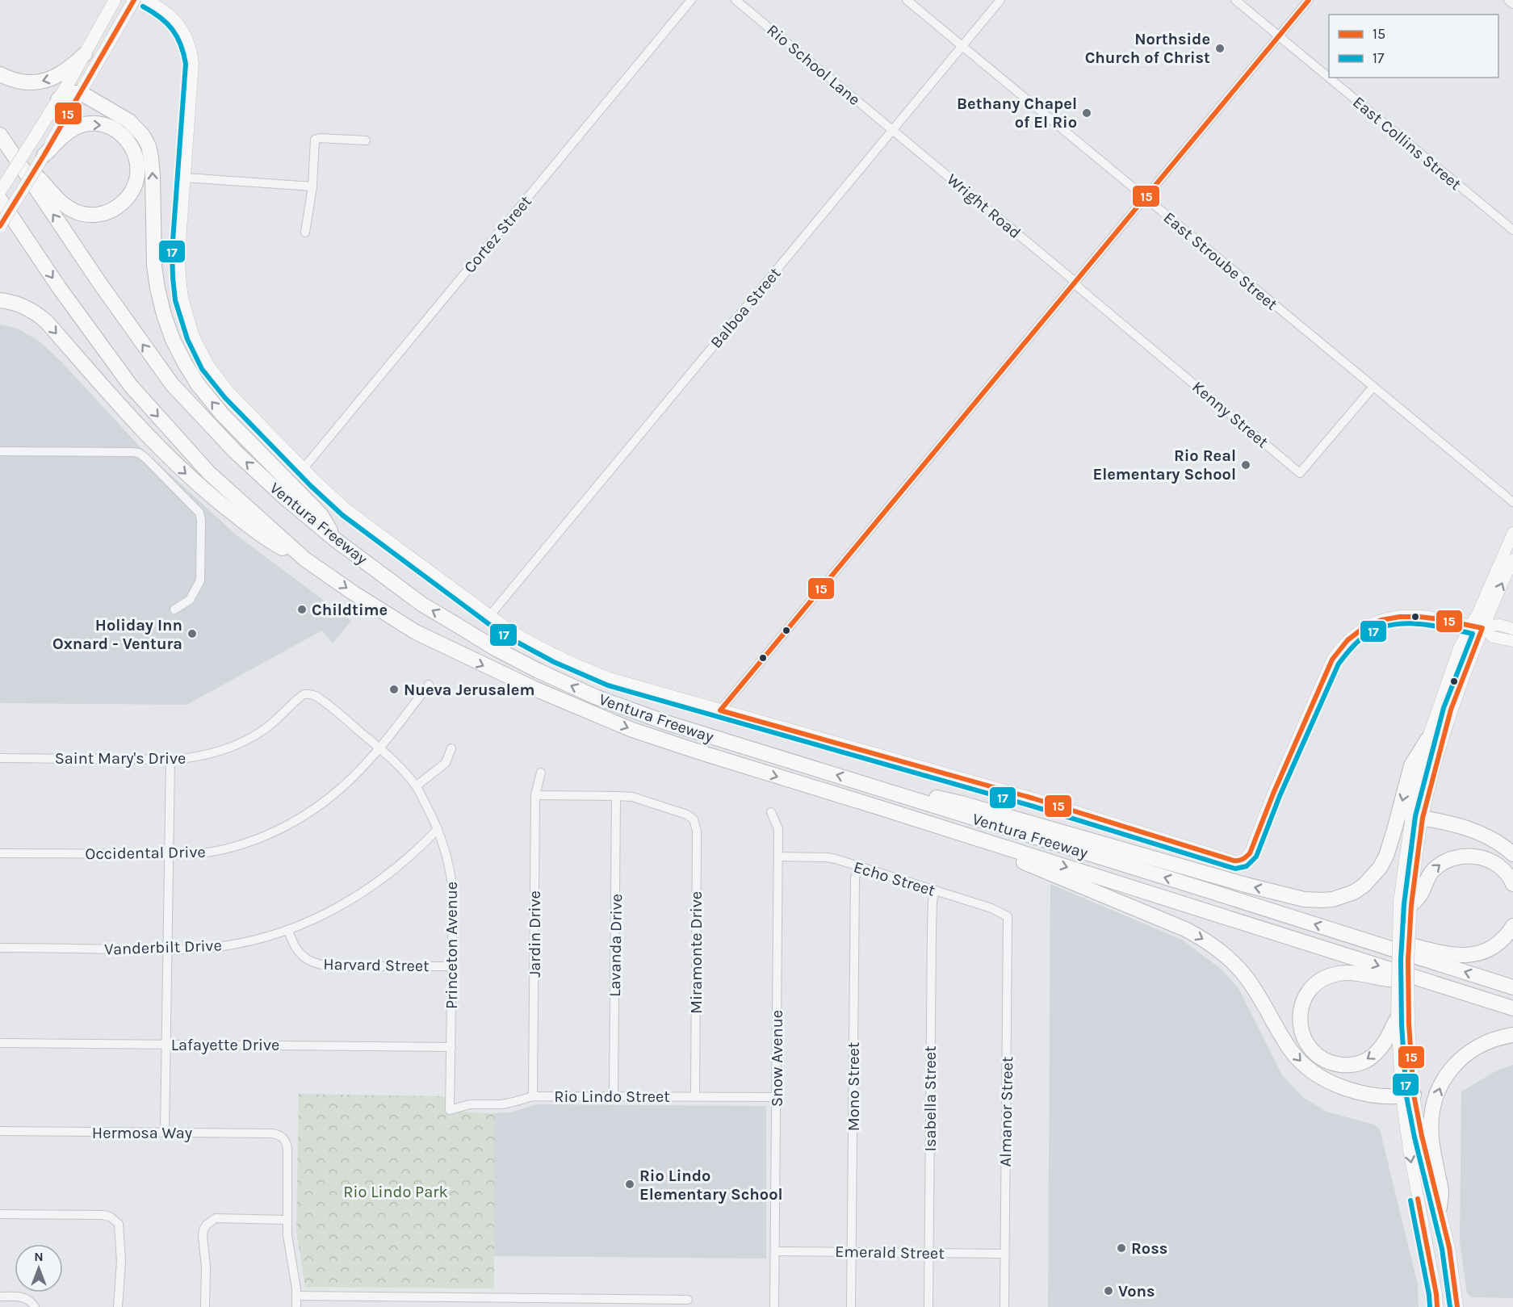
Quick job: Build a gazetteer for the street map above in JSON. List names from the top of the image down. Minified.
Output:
{"streets":{"highway":["Ventura Freeway"],"street":["Rio School Lane","East Collins Street","Wright Road","Cortez Street","East Stroube Street","Balboa Street","Kenny Street","Saint Mary's Drive","Occidental Drive","Echo Street","Jardin Drive","Princeton Avenue","Lavanda Drive","Vanderbilt Drive","Miramonte Drive","Harvard Street","Lafayette Drive","Snow Avenue","Mono Street","Rio Lindo Street","Isabella Street","Almanor Street","Hermosa Way","Emerald Street"]},"crossings":[["Rio School Lane","Wright Road"],["Rio School Lane","Balboa Street"],["Wright Road","Balboa Street"],["Wright Road","Kenny Street"],["East Stroube Street","Balboa Street"],["East Stroube Street","Kenny Street"],["Saint Mary's Drive","Princeton Avenue"],["Occidental Drive","Princeton Avenue"],["Echo Street","Snow Avenue"],["Echo Street","Mono Street"],["Echo Street","Isabella Street"],["Echo Street","Almanor Street"],["Jardin Drive","Rio Lindo Street"],["Princeton Avenue","Vanderbilt Drive"],["Princeton Avenue","Harvard Street"],["Princeton Avenue","Lafayette Drive"],["Princeton Avenue","Rio Lindo Street"],["Lavanda Drive","Miramonte Drive"],["Lavanda Drive","Rio Lindo Street"],["Vanderbilt Drive","Harvard Street"],["Miramonte Drive","Rio Lindo Street"],["Snow Avenue","Rio Lindo Street"],["Snow Avenue","Emerald Street"],["Mono Street","Emerald Street"],["Isabella Street","Emerald Street"],["Almanor Street","Emerald Street"]],"parks":["Rio Lindo Park"],"places":["Northside Church of Christ","Bethany Chapel of El Rio","Rio Real Elementary School","Childtime","Holiday Inn Oxnard - Ventura","Nueva Jerusalem","Rio Lindo Elementary School","Ross","Vons"],"lines":["transit line 15","transit line 17"],"legend":["15","17"],"north":"top"}
